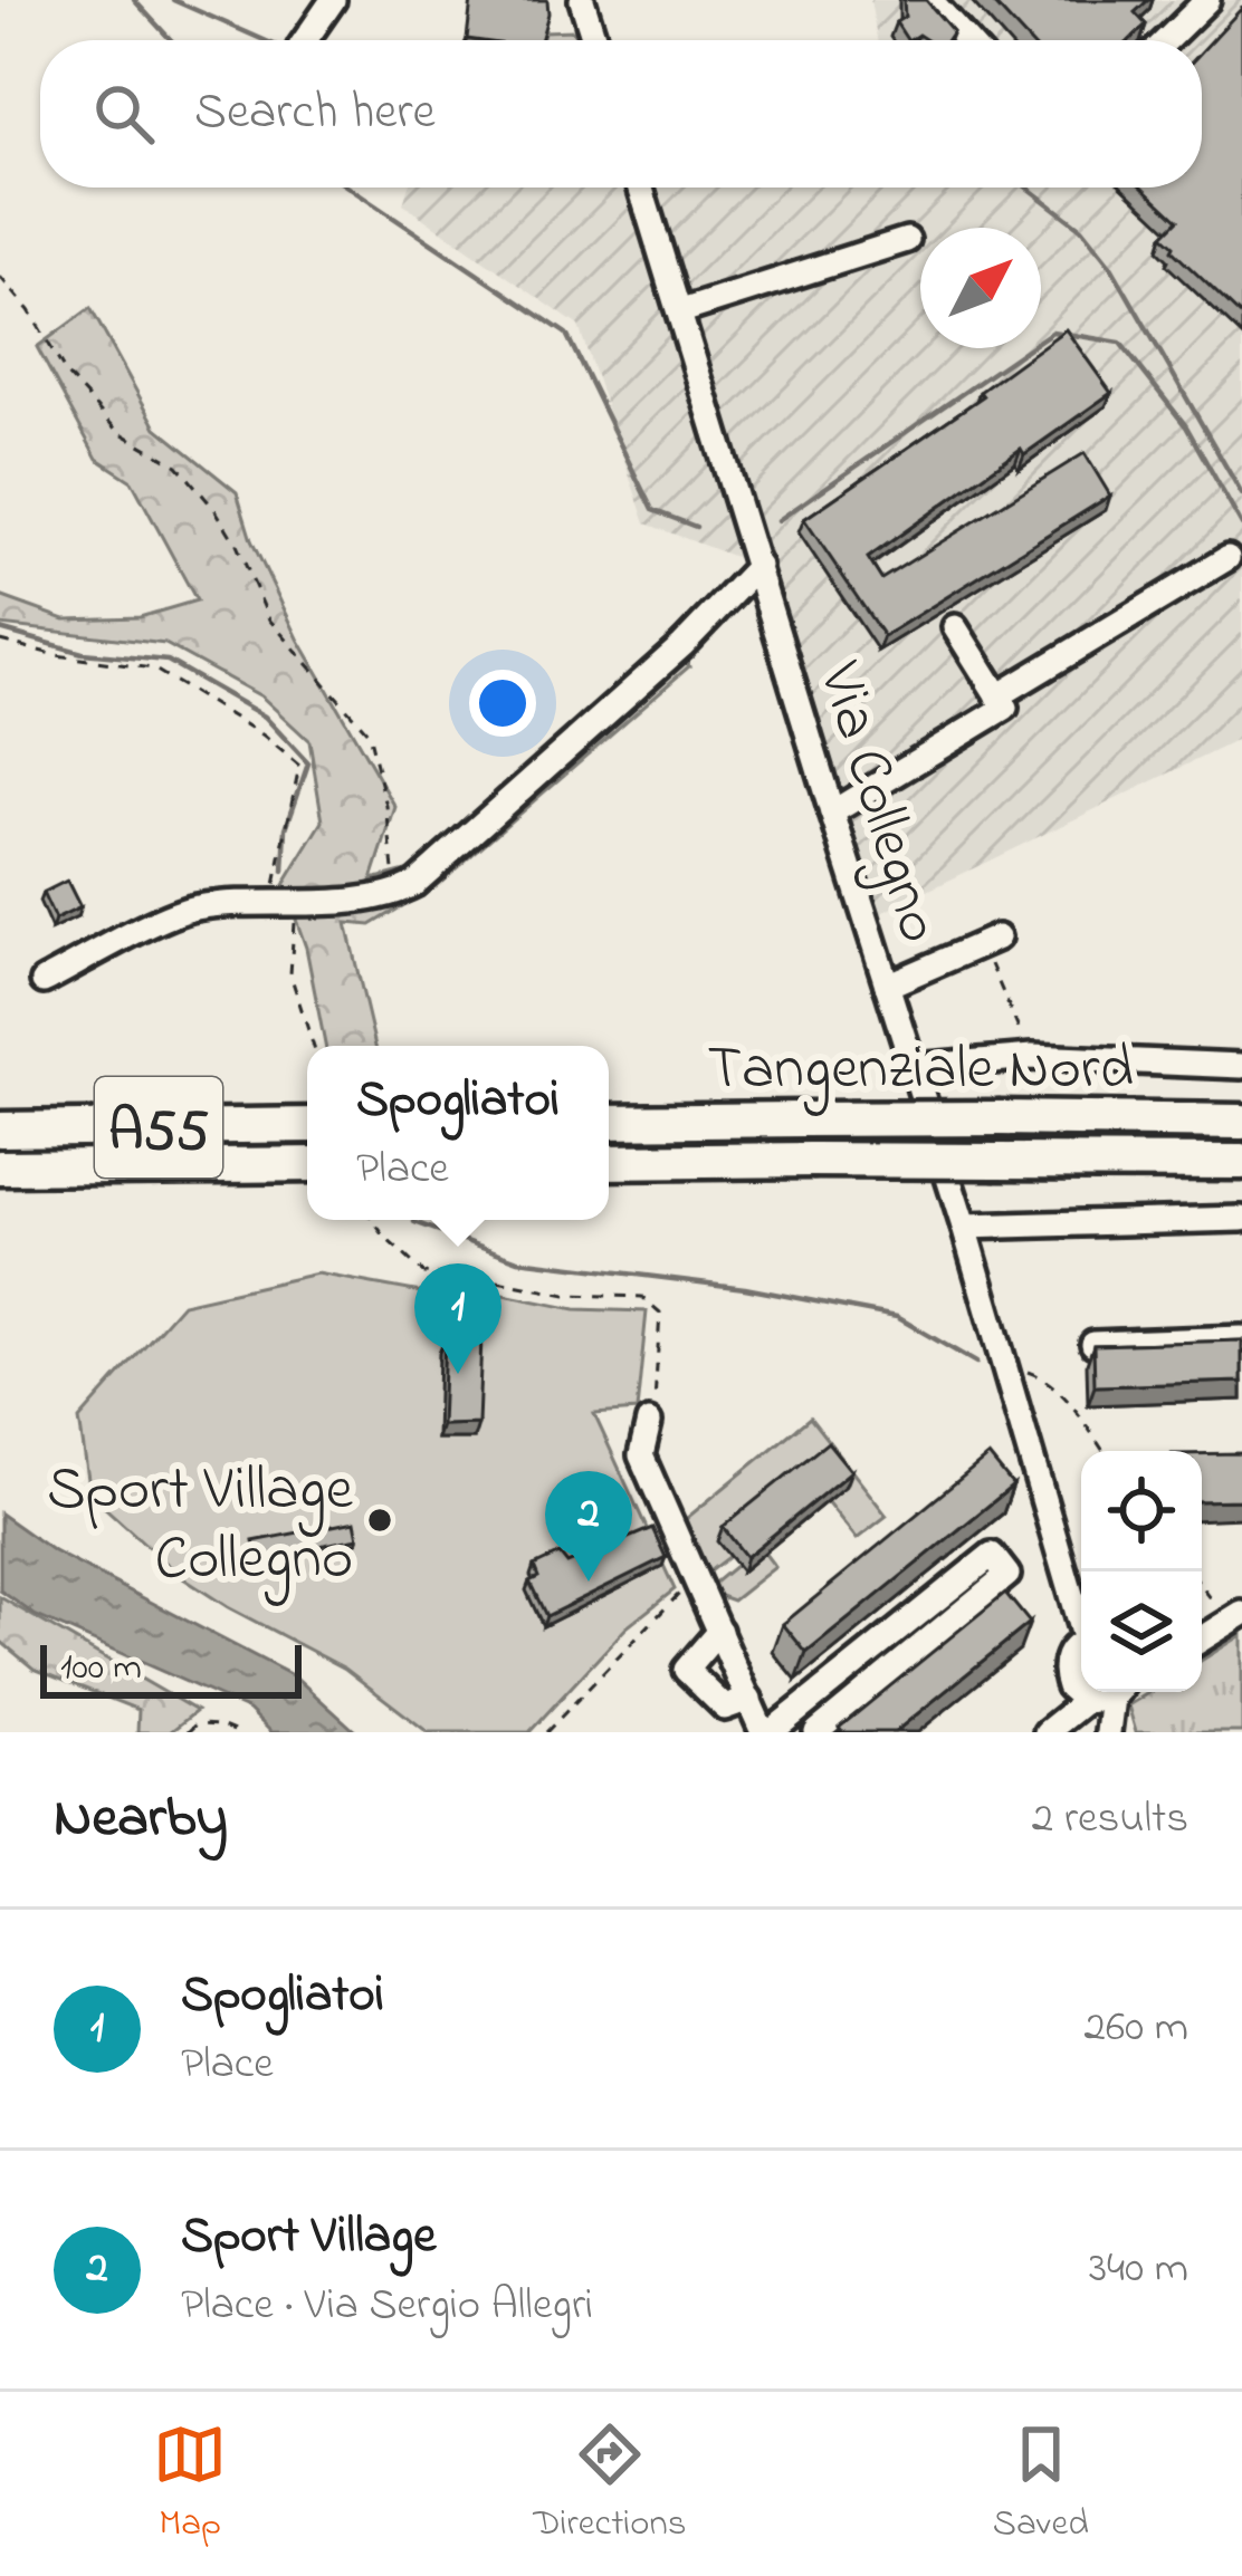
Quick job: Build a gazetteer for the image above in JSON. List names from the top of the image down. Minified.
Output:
{"streets":{"highway":["Tangenziale Nord","A55"],"street":["Via Collegno"]},"places":["Sport Village Collegno"],"scale_bar":"100 m","north":"top right","page":{"search":"Search here","popup":["Spogliatoi","Place"],"pins":["1","2"],"scale":"100 m","heading":["Nearby","2 results"],"list":[{"mark":"1","name":"Spogliatoi","note":"Place","value":"260 m"},{"mark":"2","name":"Sport Village","note":"Place · Via Sergio Allegri","value":"340 m"}],"nav":["Map","Directions","Saved"]}}
